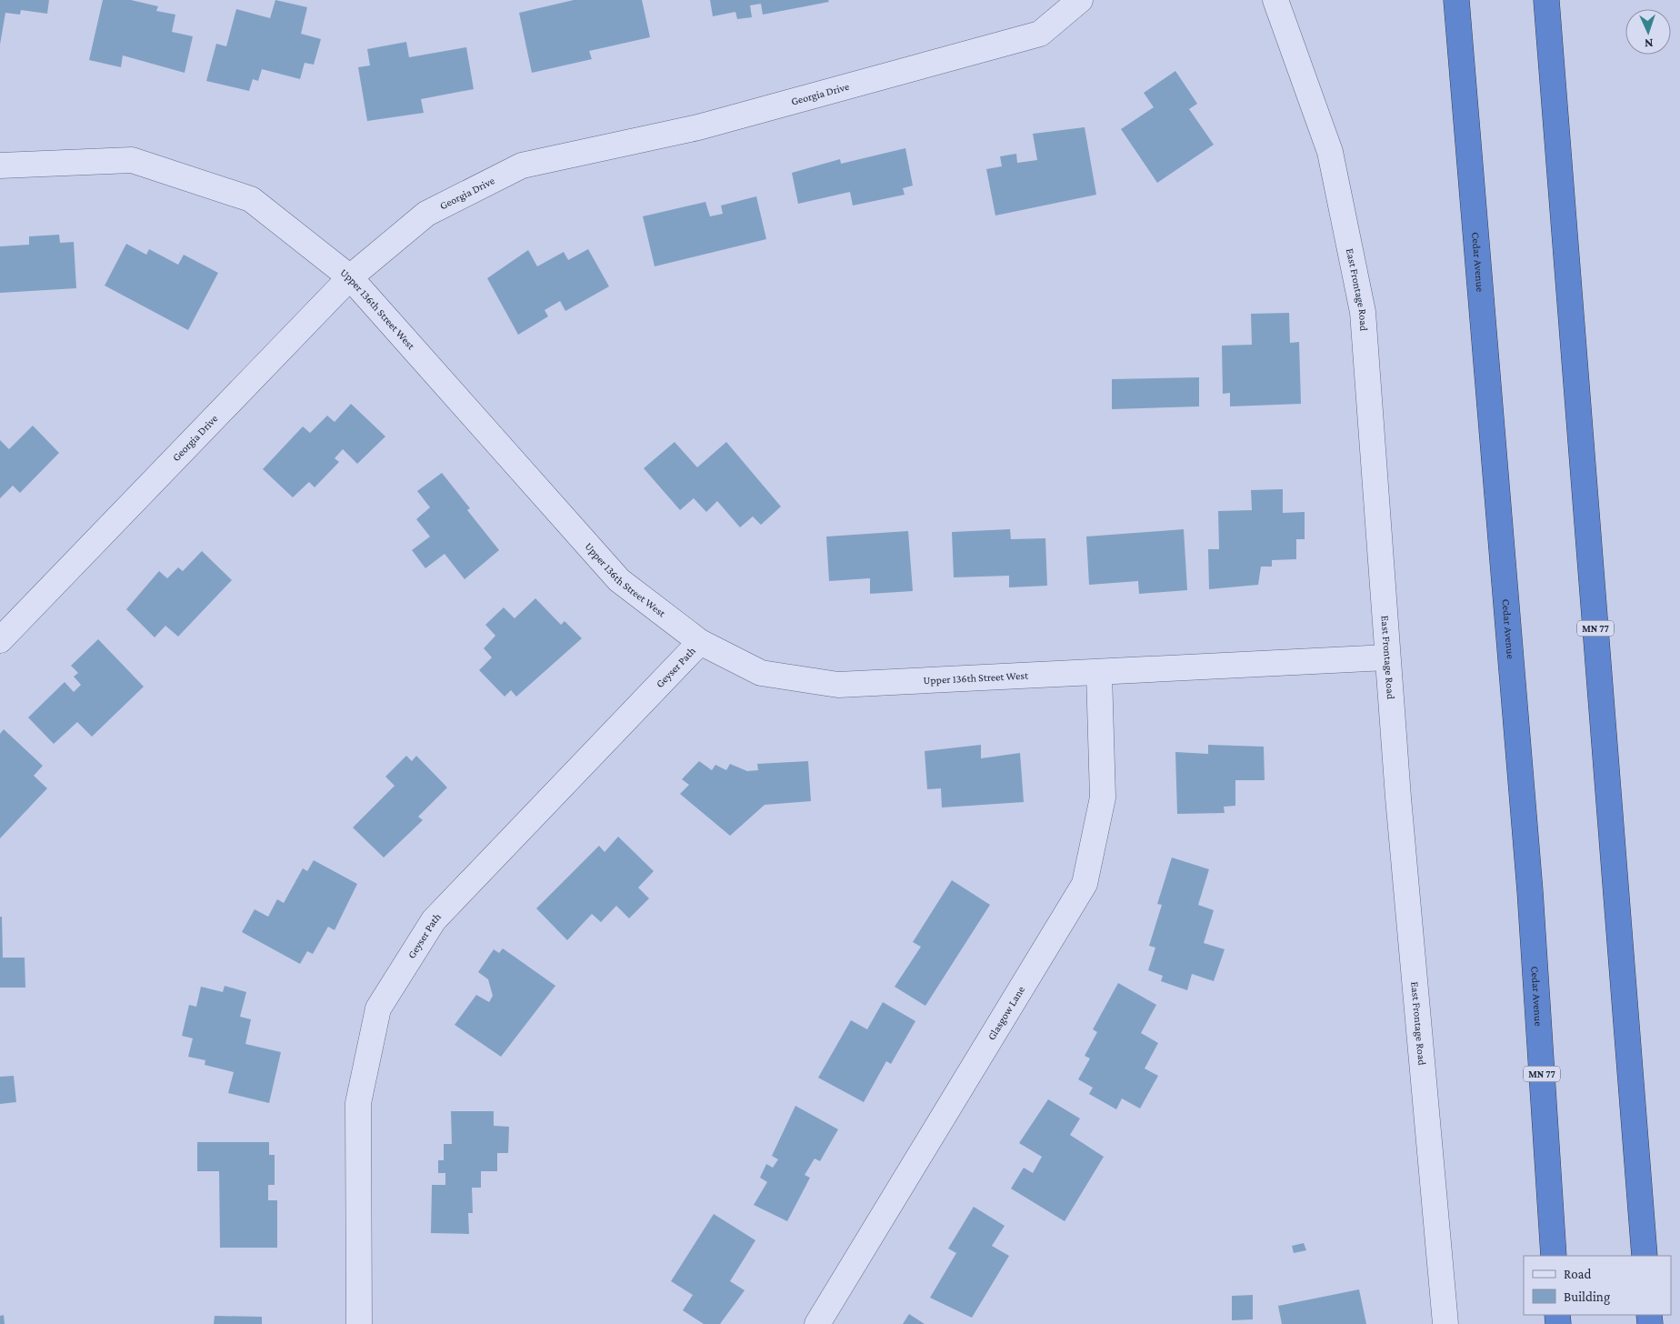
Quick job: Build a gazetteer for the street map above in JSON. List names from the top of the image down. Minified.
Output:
{"streets":{"highway":["Cedar Avenue","MN 77"],"street":["Georgia Drive","East Frontage Road","Upper 136th Street West","Geyser Path","Glasgow Lane"]},"crossings":[["Georgia Drive","Upper 136th Street West"],["East Frontage Road","Upper 136th Street West"],["Upper 136th Street West","Geyser Path"],["Upper 136th Street West","Glasgow Lane"]],"legend":["Road","Building"],"north":"bottom"}
